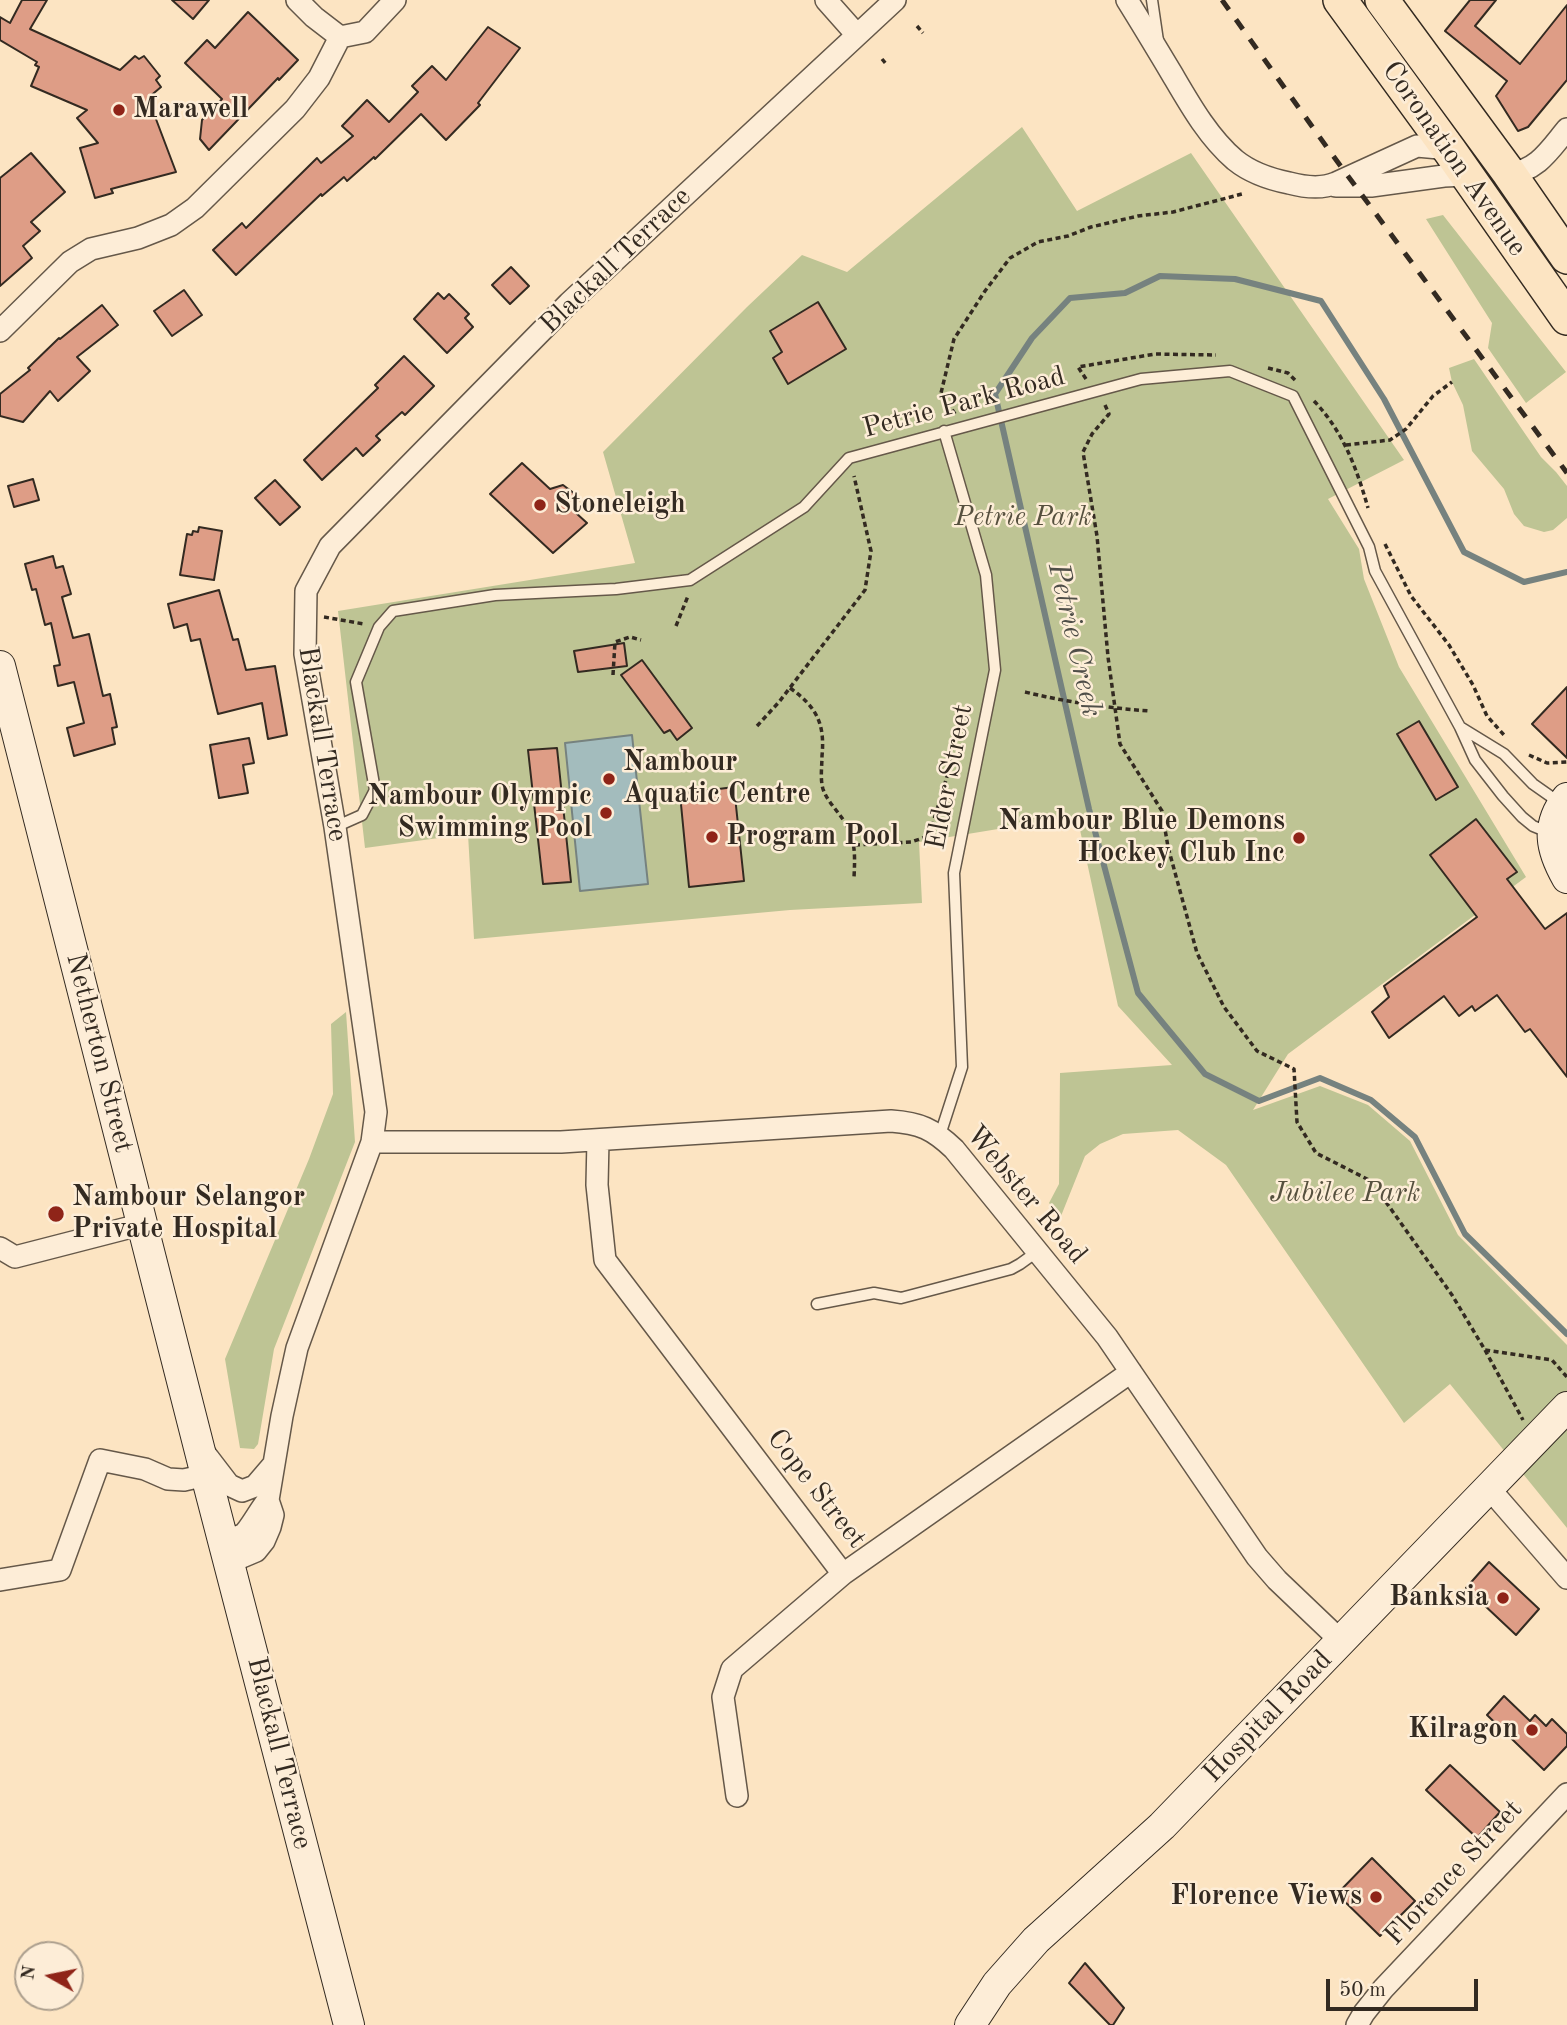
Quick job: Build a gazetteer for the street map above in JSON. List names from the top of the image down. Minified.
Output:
{"streets":{"main road":["Coronation Avenue","Blackall Terrace","Netherton Street","Hospital Road"],"street":["Webster Road","Cope Street","Florence Street"],"lane":["Petrie Park Road","Elder Street"]},"crossings":[["Blackall Terrace","Netherton Street"],["Blackall Terrace","Webster Road"],["Petrie Park Road","Elder Street"],["Elder Street","Webster Road"],["Webster Road","Cope Street"],["Webster Road","Hospital Road"]],"water":["Petrie Creek"],"parks":["Petrie Park","Jubilee Park"],"places":["Marawell","Stoneleigh","Nambour Aquatic Centre","Nambour Olympic Swimming Pool","Program Pool","Nambour Blue Demons Hockey Club Inc","Nambour Selangor Private Hospital","Banksia","Kilragon","Florence Views"],"scale_bar":"50 m","north":"left"}
